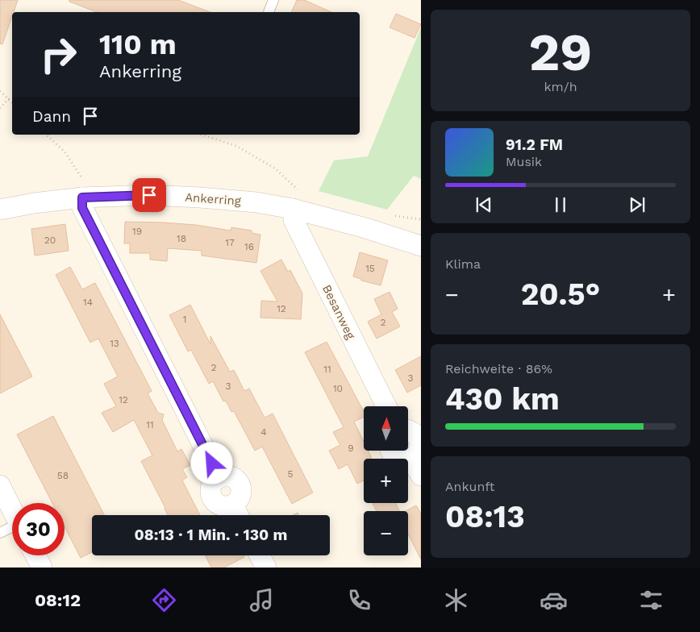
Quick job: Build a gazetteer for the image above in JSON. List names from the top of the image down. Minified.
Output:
{"streets":{"street":["Ankerring","Besanweg"]},"crossings":[["Ankerring","Besanweg"]],"house_numbers":["19","18","20","17","16","15","14","12","1","2","13","2","11","3","3","10","12","11","4","9","5","58"],"north":"top","page":{"tile":[["29","km/h"],"Klima",["Reichweite · 86%","430 km"],["Ankunft","08:13"]],"turn":["110 m","Ankerring"],"then":"Dann","song":["91.2 FM","Musik"],"heat":["−","20.5°","+"],"map_buttons":["+","−"],"limit":"30","trip":"08:13 · 1 Min. · 130 m","tabs":"08:12"}}
